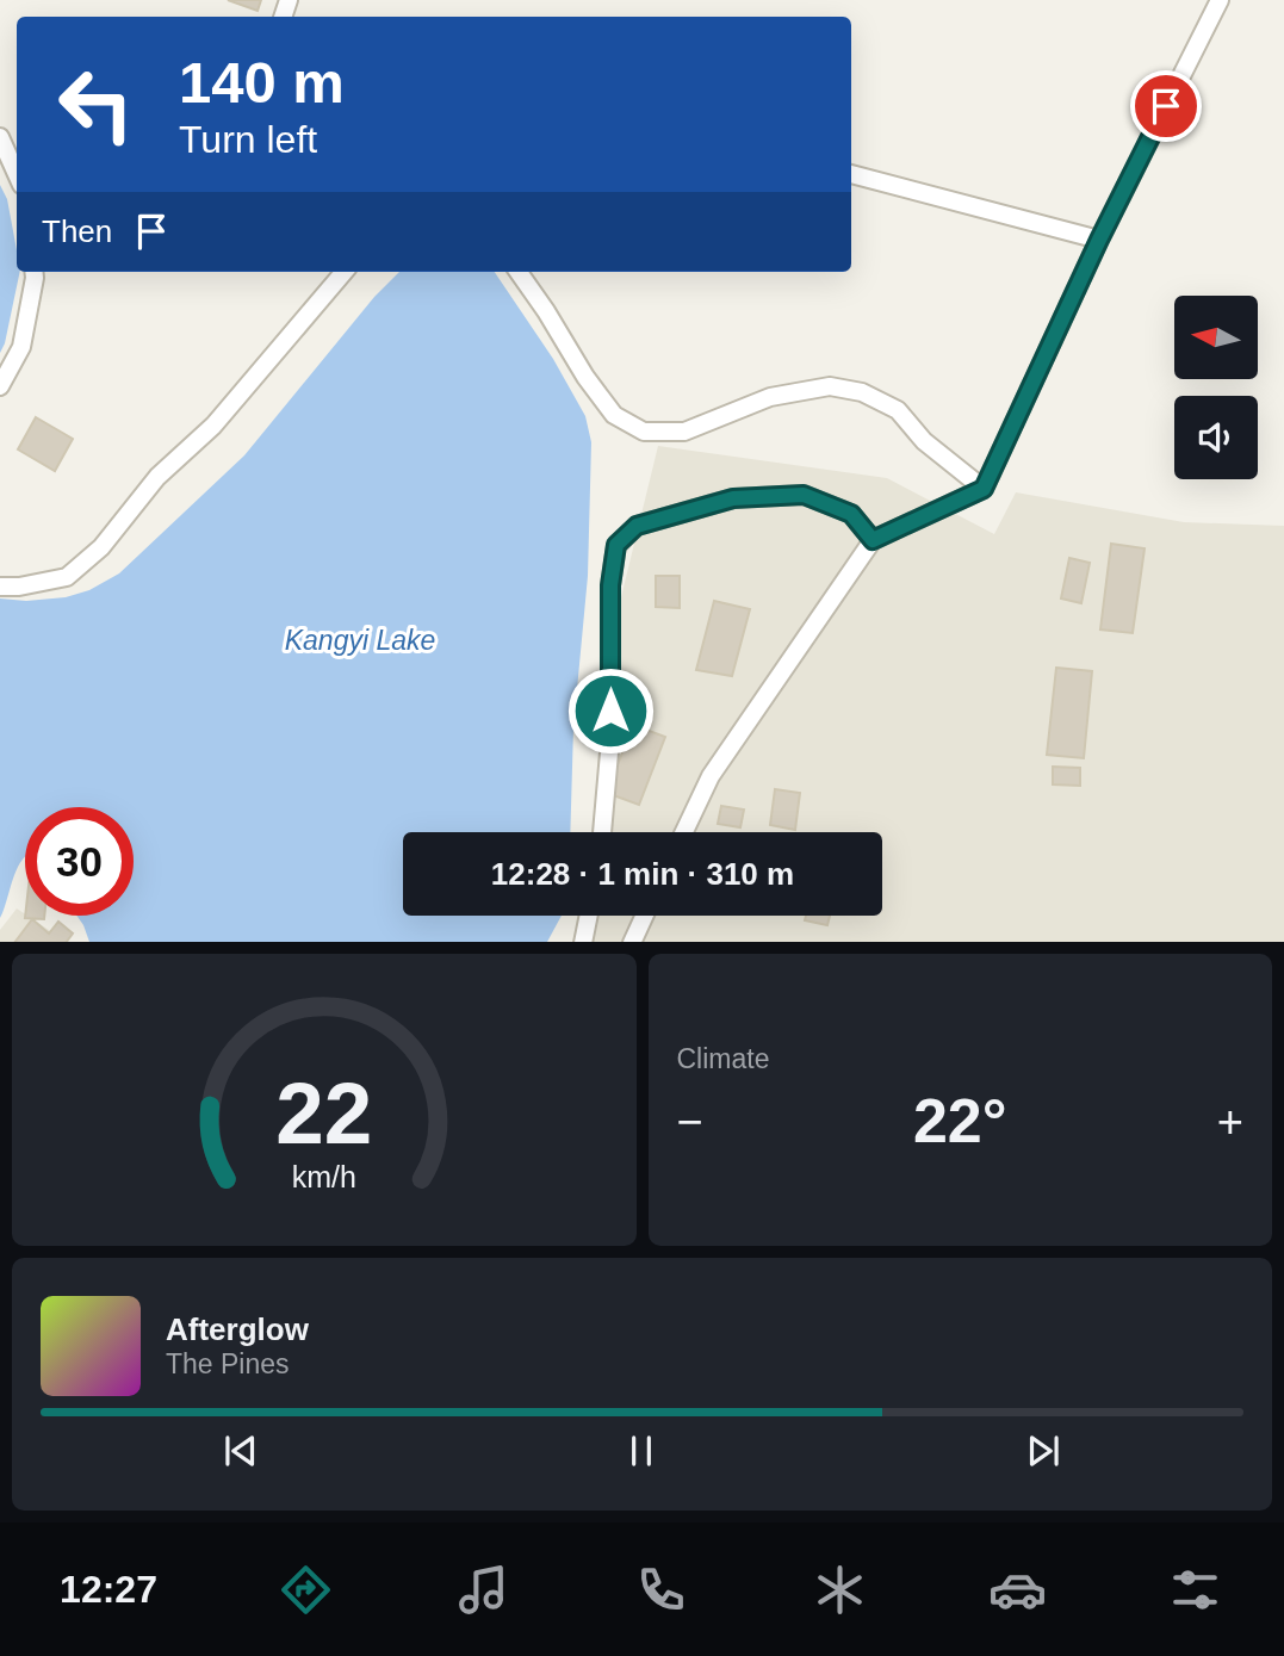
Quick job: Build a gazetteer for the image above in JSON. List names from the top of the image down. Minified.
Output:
{"water":["Kangyi Lake"],"north":"left","page":{"turn":["140 m","Turn left"],"then":"Then","limit":"30","trip":"12:28 · 1 min · 310 m","tile":"Climate","heat":["−","22°","+"],"song":["Afterglow","The Pines"],"tabs":"12:27","gauge":["22","km/h"]}}
